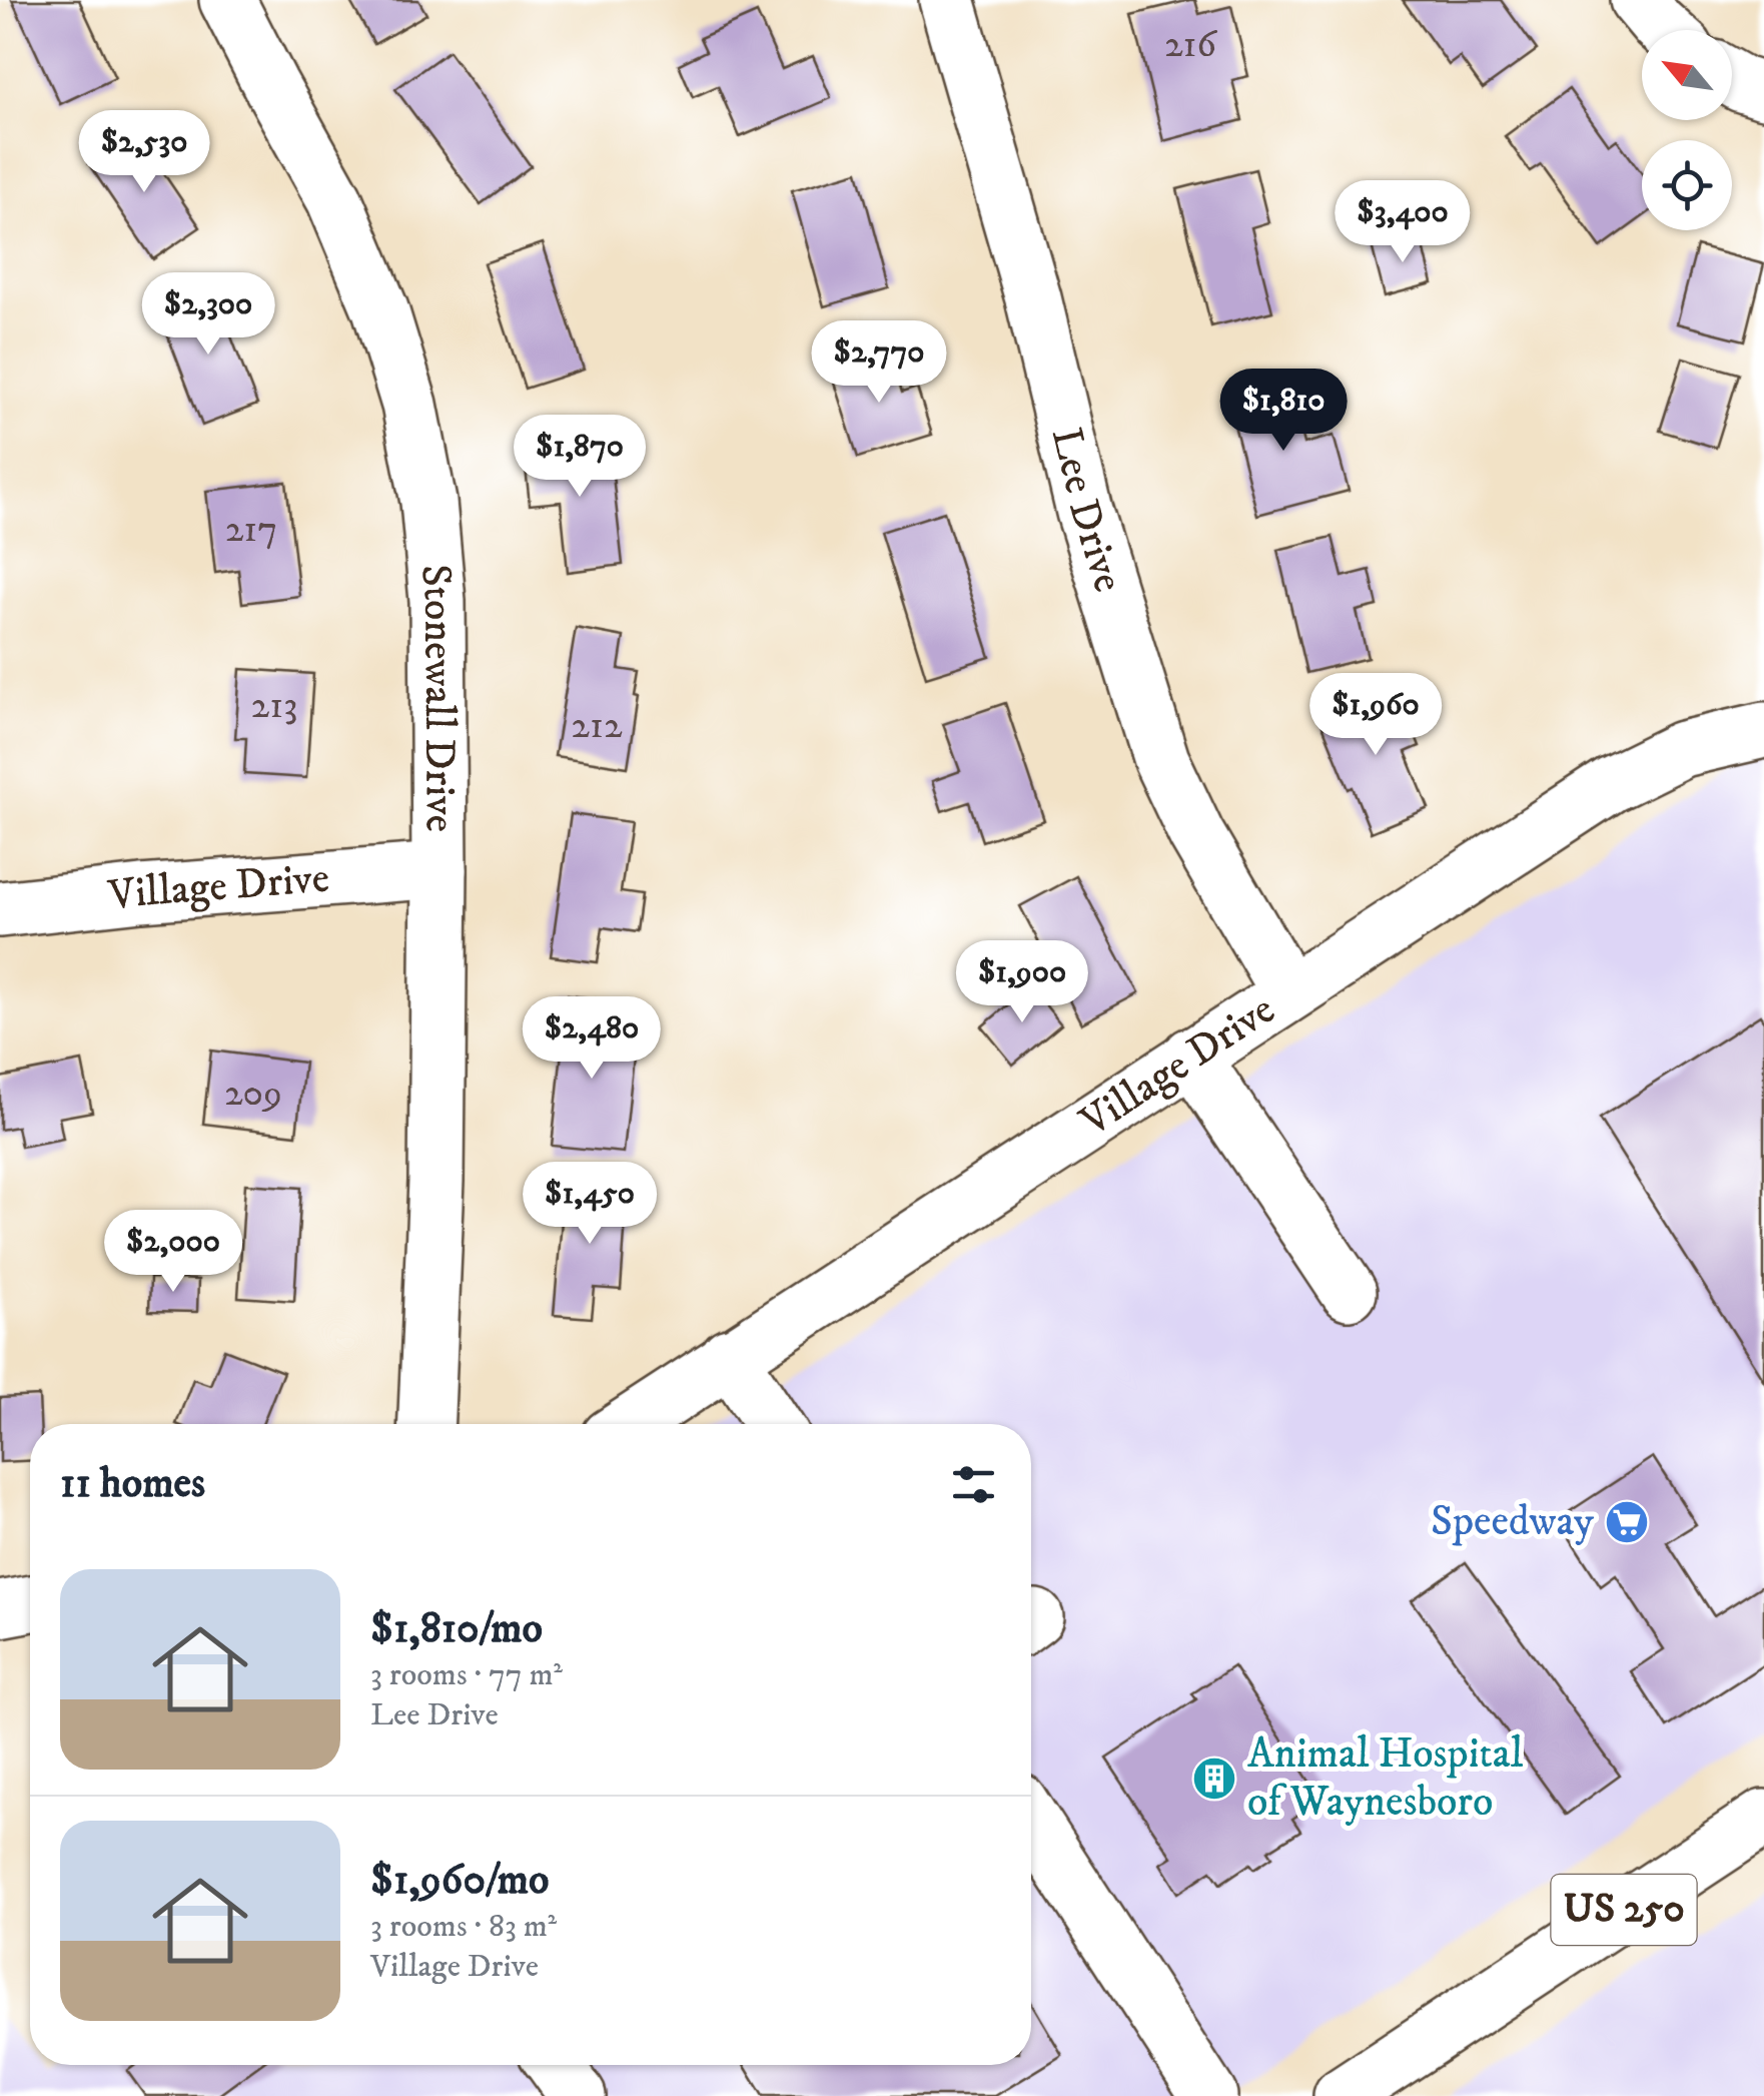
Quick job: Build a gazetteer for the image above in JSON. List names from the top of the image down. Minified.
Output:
{"streets":{"street":["Lee Drive","Stonewall Drive","Village Drive","US 250"]},"crossings":[["Lee Drive","Village Drive"],["Stonewall Drive","Village Drive"]],"places":{"supermarket":["Speedway"],"building":["Animal Hospital of Waynesboro"]},"house_numbers":["216","217","213","212","209"],"north":"top left","page":{"price":["$2,530","$3,400","$2,300","$2,770","$1,810","$1,870","$1,960","$1,900","$2,480","$1,450","$2,000"],"heading":"11 homes","list":[{"name":"$1,810/mo","note":"3 rooms · 77 m² · Lee Drive"},{"name":"$1,960/mo","note":"3 rooms · 83 m² · Village Drive"}]}}
